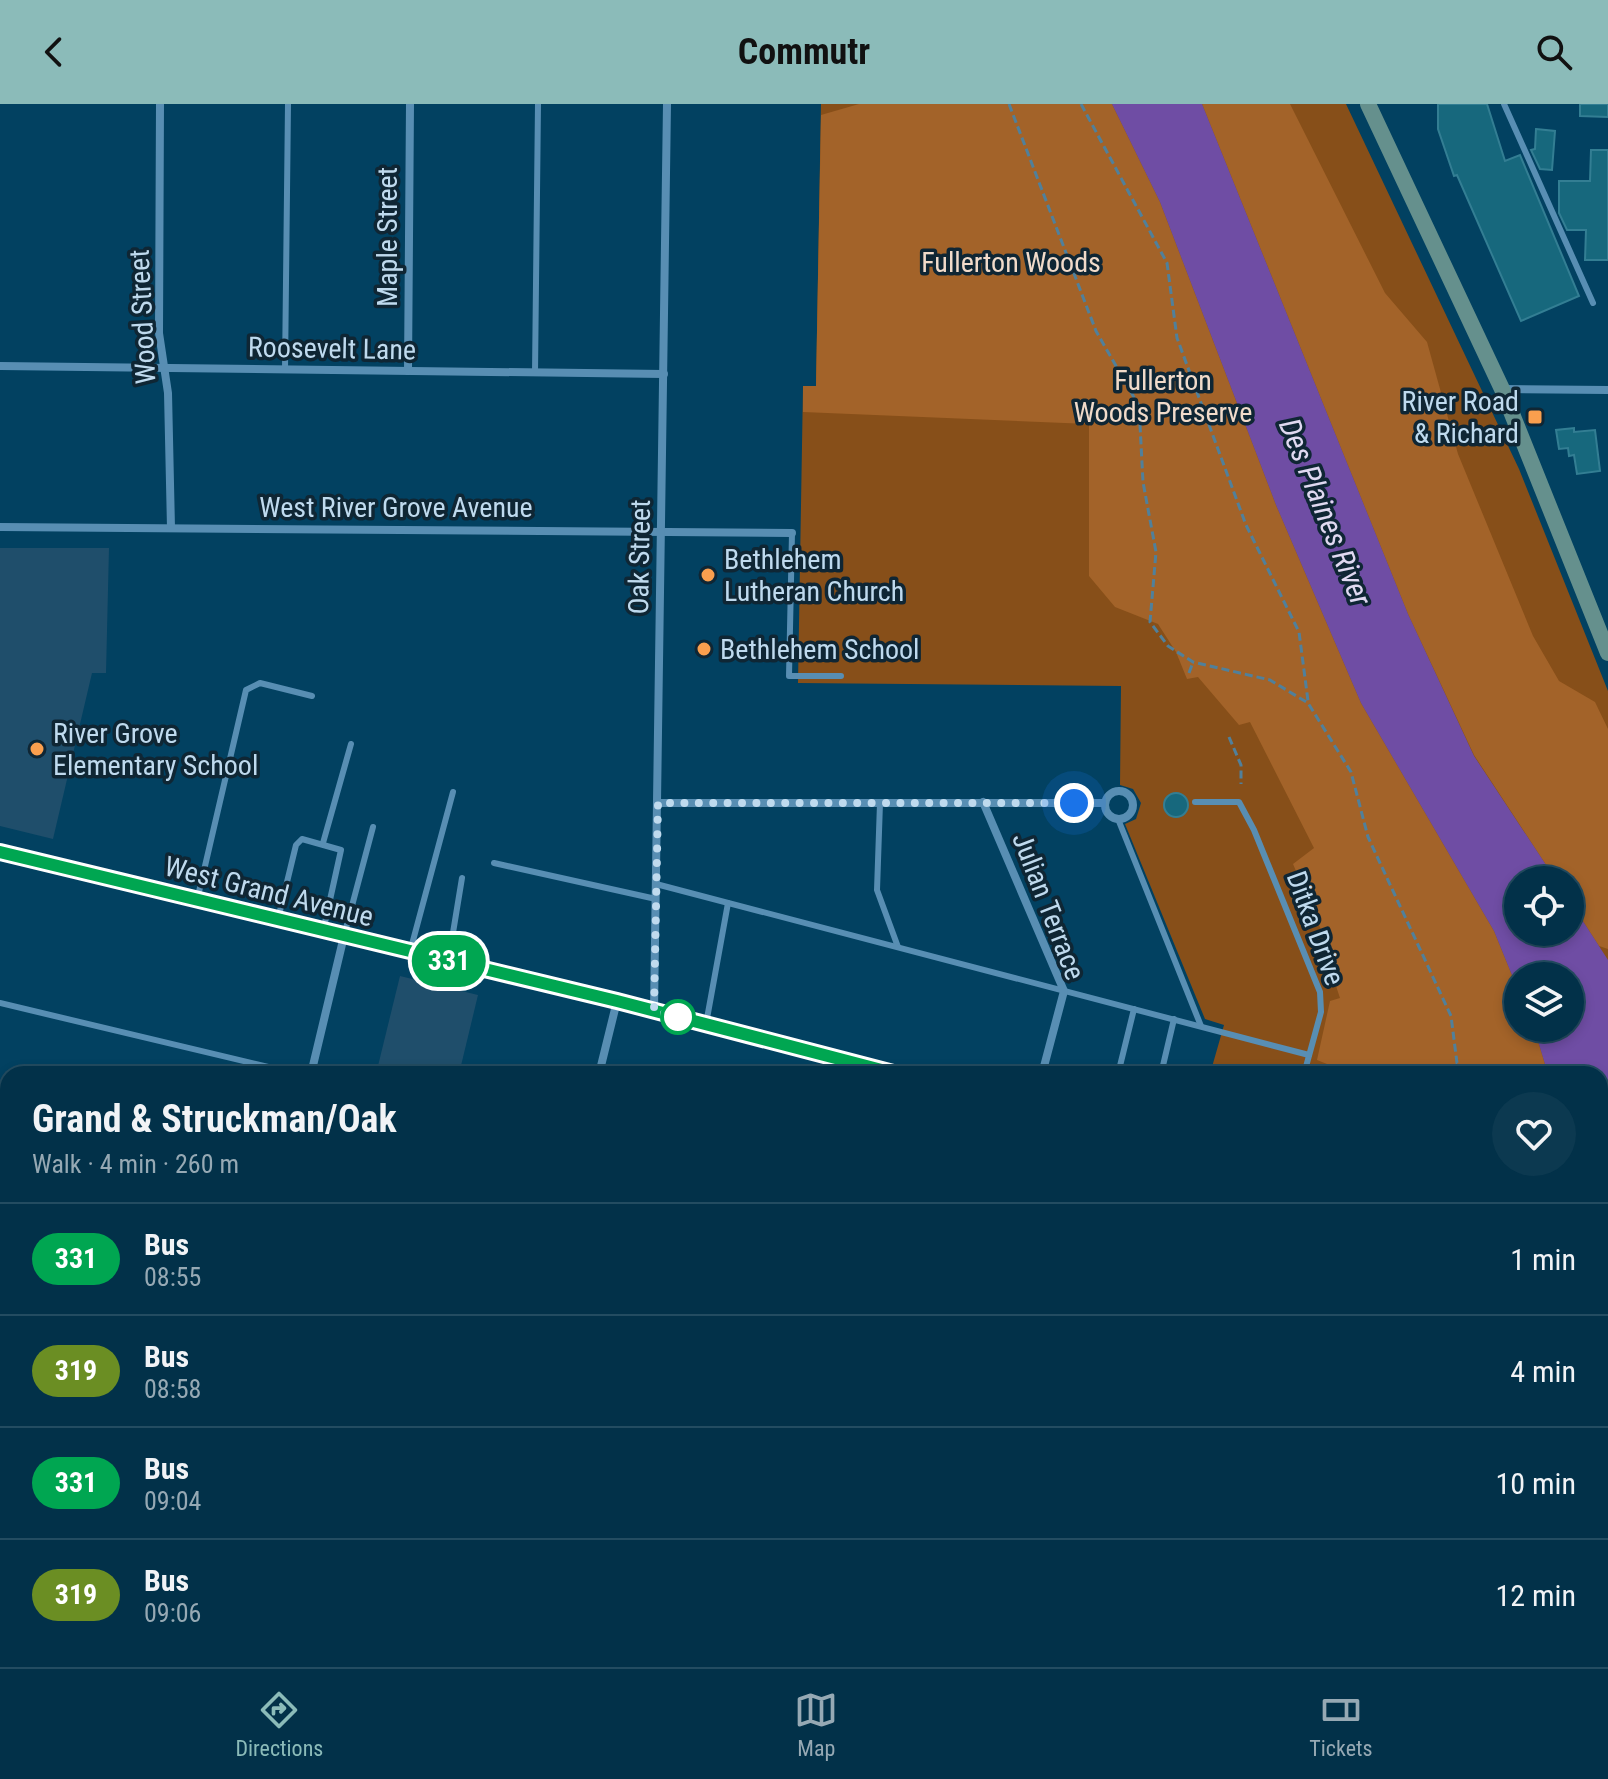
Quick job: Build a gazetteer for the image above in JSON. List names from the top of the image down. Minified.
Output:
{"streets":{"main road":["West Grand Avenue"],"street":["Maple Street","Wood Street","Roosevelt Lane","West River Grove Avenue","Oak Street","Julian Terrace"],"lane":["Ditka Drive"]},"crossings":[["Maple Street","Roosevelt Lane"],["Wood Street","Roosevelt Lane"],["Wood Street","West River Grove Avenue"],["Roosevelt Lane","Oak Street"],["West River Grove Avenue","Oak Street"],["Oak Street","West Grand Avenue"]],"water":["Des Plaines River"],"parks":["Fullerton Woods","Fullerton Woods Preserve"],"places":{"transit":["River Road & Richard"],"other":["Bethlehem Lutheran Church","Bethlehem School","River Grove Elementary School"]},"lines":["bus line 331"],"page":{"header":"Commutr","on_map":"331","heading":["Grand & Struckman/Oak","Walk · 4 min · 260 m"],"list":[{"mark":"331","name":"Bus","note":"08:55","value":"1 min"},{"mark":"319","name":"Bus","note":"08:58","value":"4 min"},{"mark":"331","name":"Bus","note":"09:04","value":"10 min"},{"mark":"319","name":"Bus","note":"09:06","value":"12 min"}],"tabs":["Directions","Map","Tickets"]}}
